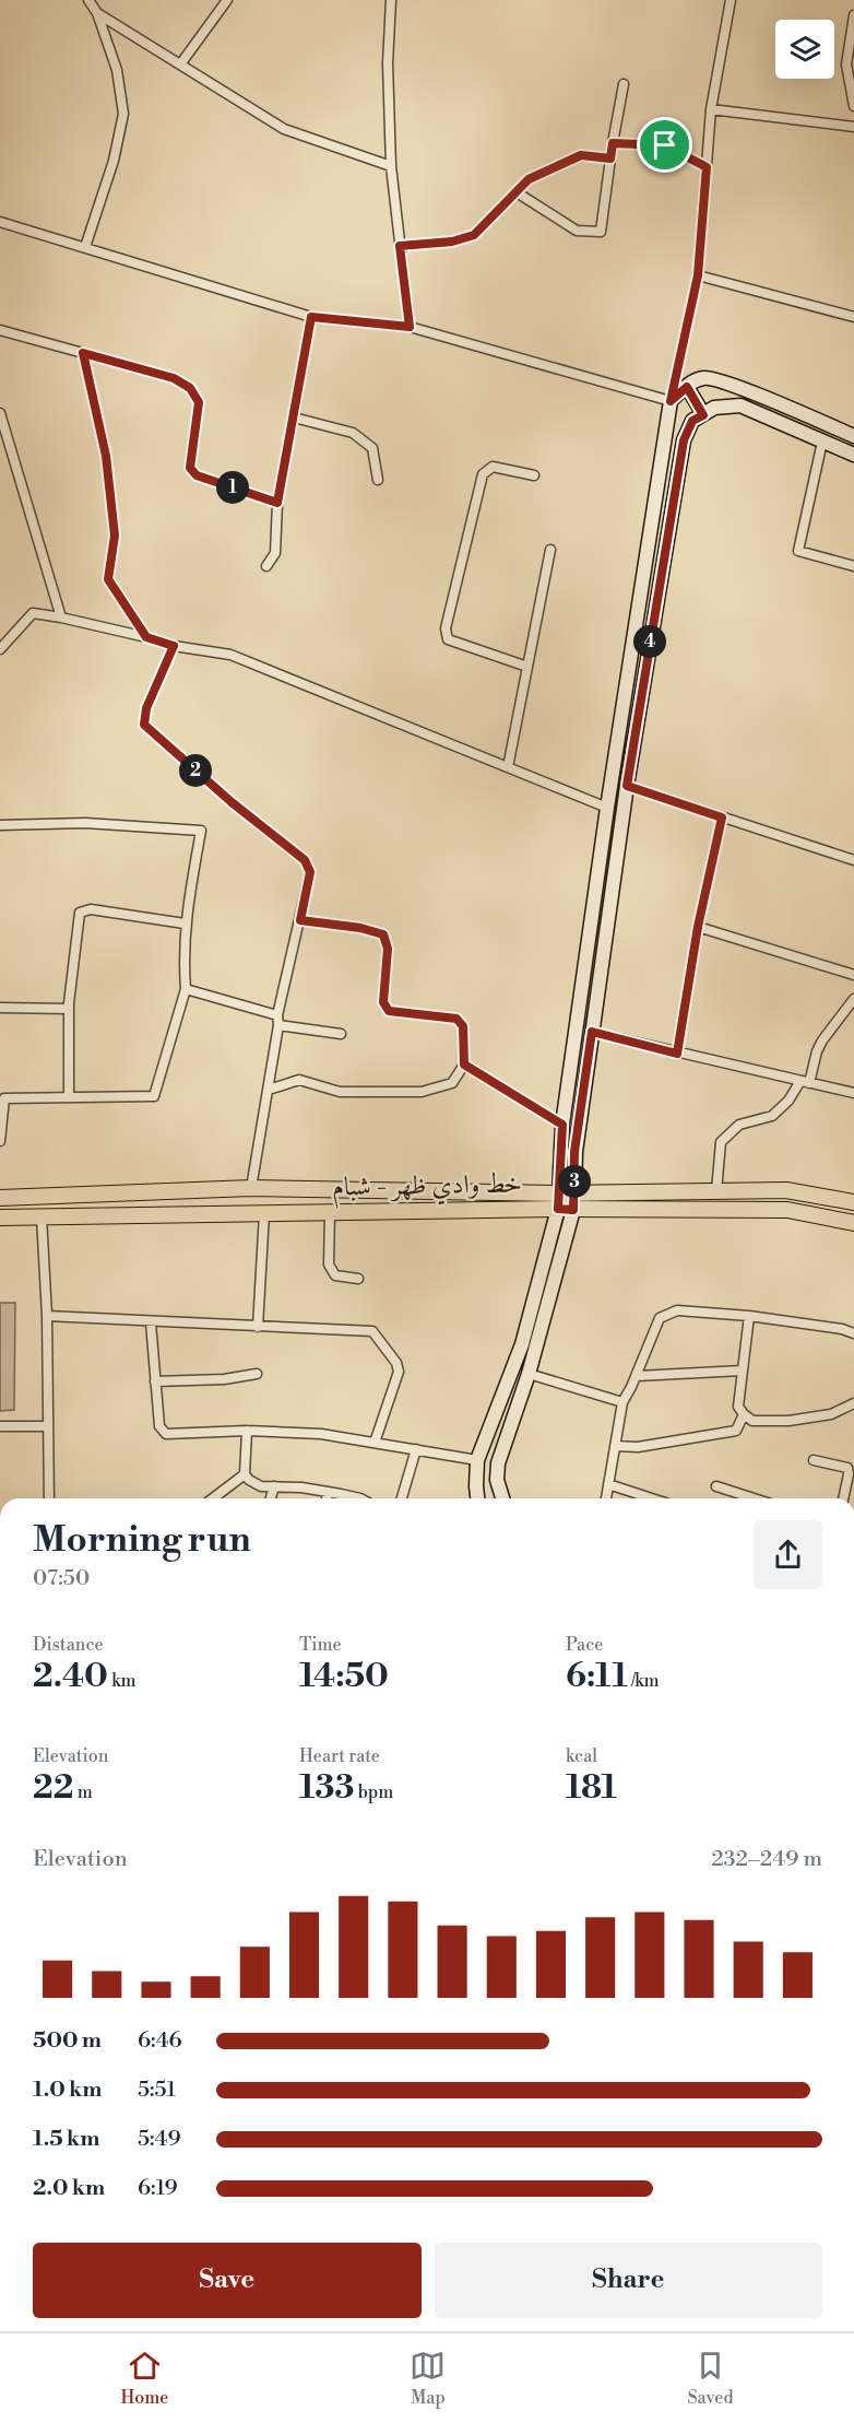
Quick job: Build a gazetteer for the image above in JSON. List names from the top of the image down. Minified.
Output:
{"streets":{"main road":["خط وادي ظهر - شبام"]},"page":{"pins":["1","4","2","3"],"heading":["Morning run","07:50"],"stats":[["Distance","2.40 km"],["Time","14:50"],["Pace","6:11 /km"],["Elevation","22 m"],["Heart rate","133 bpm"],["kcal","181"]],"chart":["Elevation","232–249 m"],"list":[{"name":"500 m","note":"6:46"},{"name":"1.0 km","note":"5:51"},{"name":"1.5 km","note":"5:49"},{"name":"2.0 km","note":"6:19"}],"buttons":["Save","Share"],"tabs":["Home","Map","Saved"]}}
